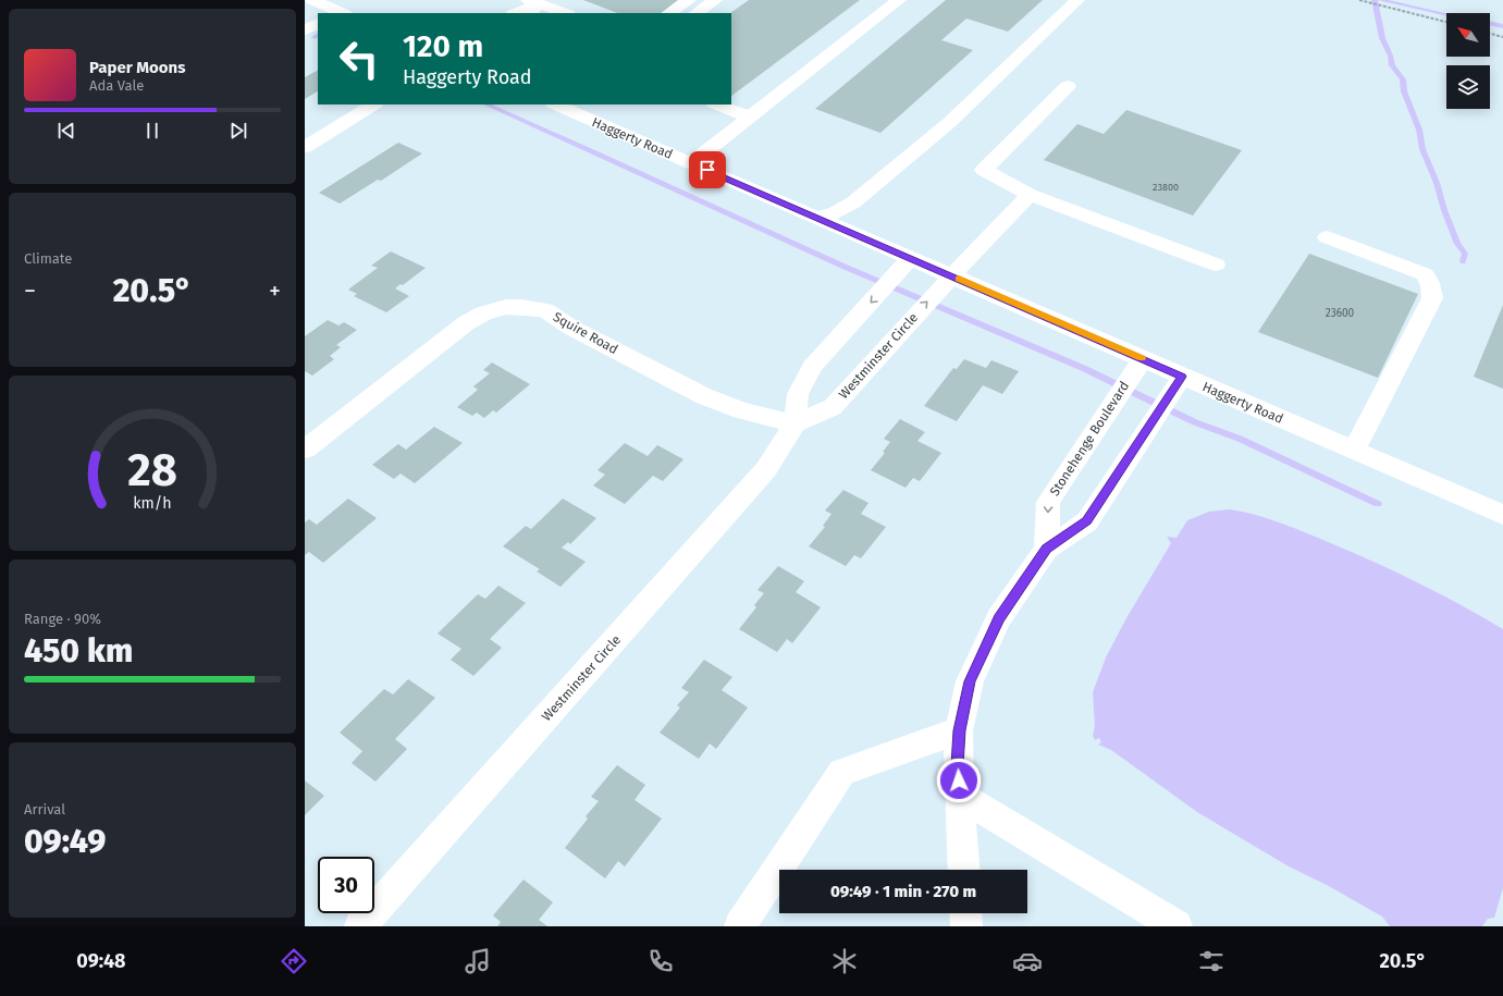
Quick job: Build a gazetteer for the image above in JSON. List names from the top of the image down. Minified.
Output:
{"streets":{"street":["Haggerty Road","Squire Road","Westminster Circle","Stonehenge Boulevard"]},"crossings":[["Haggerty Road","Westminster Circle"],["Haggerty Road","Stonehenge Boulevard"],["Squire Road","Westminster Circle"]],"house_numbers":["23800","23600"],"north":"top left","page":{"turn":["120 m","Haggerty Road"],"song":["Paper Moons","Ada Vale"],"tile":["Climate",["Range · 90%","450 km"],["Arrival","09:49"]],"heat":["−","20.5°","+"],"limit":"30","trip":"09:49 · 1 min · 270 m","tabs":["09:48","20.5°"],"gauge":["28","km/h"]}}
